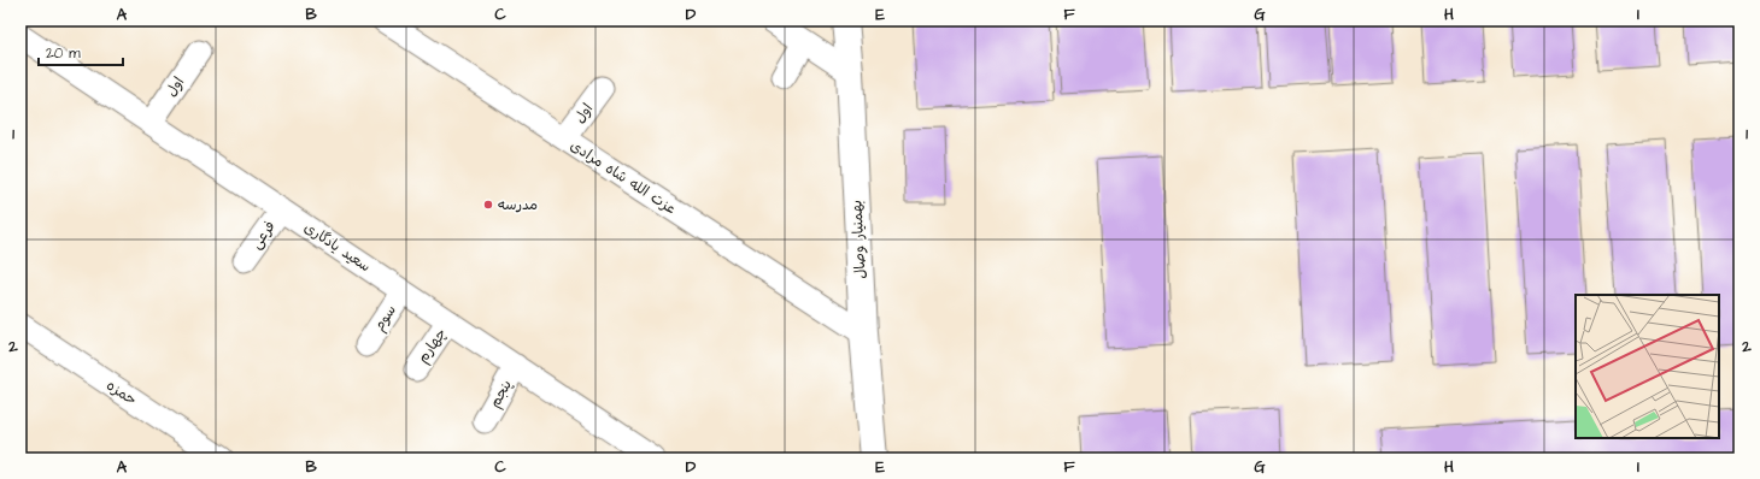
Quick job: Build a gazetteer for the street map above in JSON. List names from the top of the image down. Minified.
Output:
{"streets":{"main road":["بهمنیار وصال"],"street":["اول","عزت الله شاه مرادی","فرعی","سعید یادگاری","سوم","چهارم","حمزه","پنجم"]},"crossings":[["اول","عزت الله شاه مرادی"],["اول","سعید یادگاری"],["عزت الله شاه مرادی","بهمنیار وصال"],["فرعی","سعید یادگاری"],["سعید یادگاری","سوم"],["سعید یادگاری","چهارم"],["سعید یادگاری","پنجم"]],"places":["مدرسه"],"scale_bar":"20 m","grid":{"columns":["A","B","C","D","E","F","G","H","I"],"rows":["1","2"]}}
